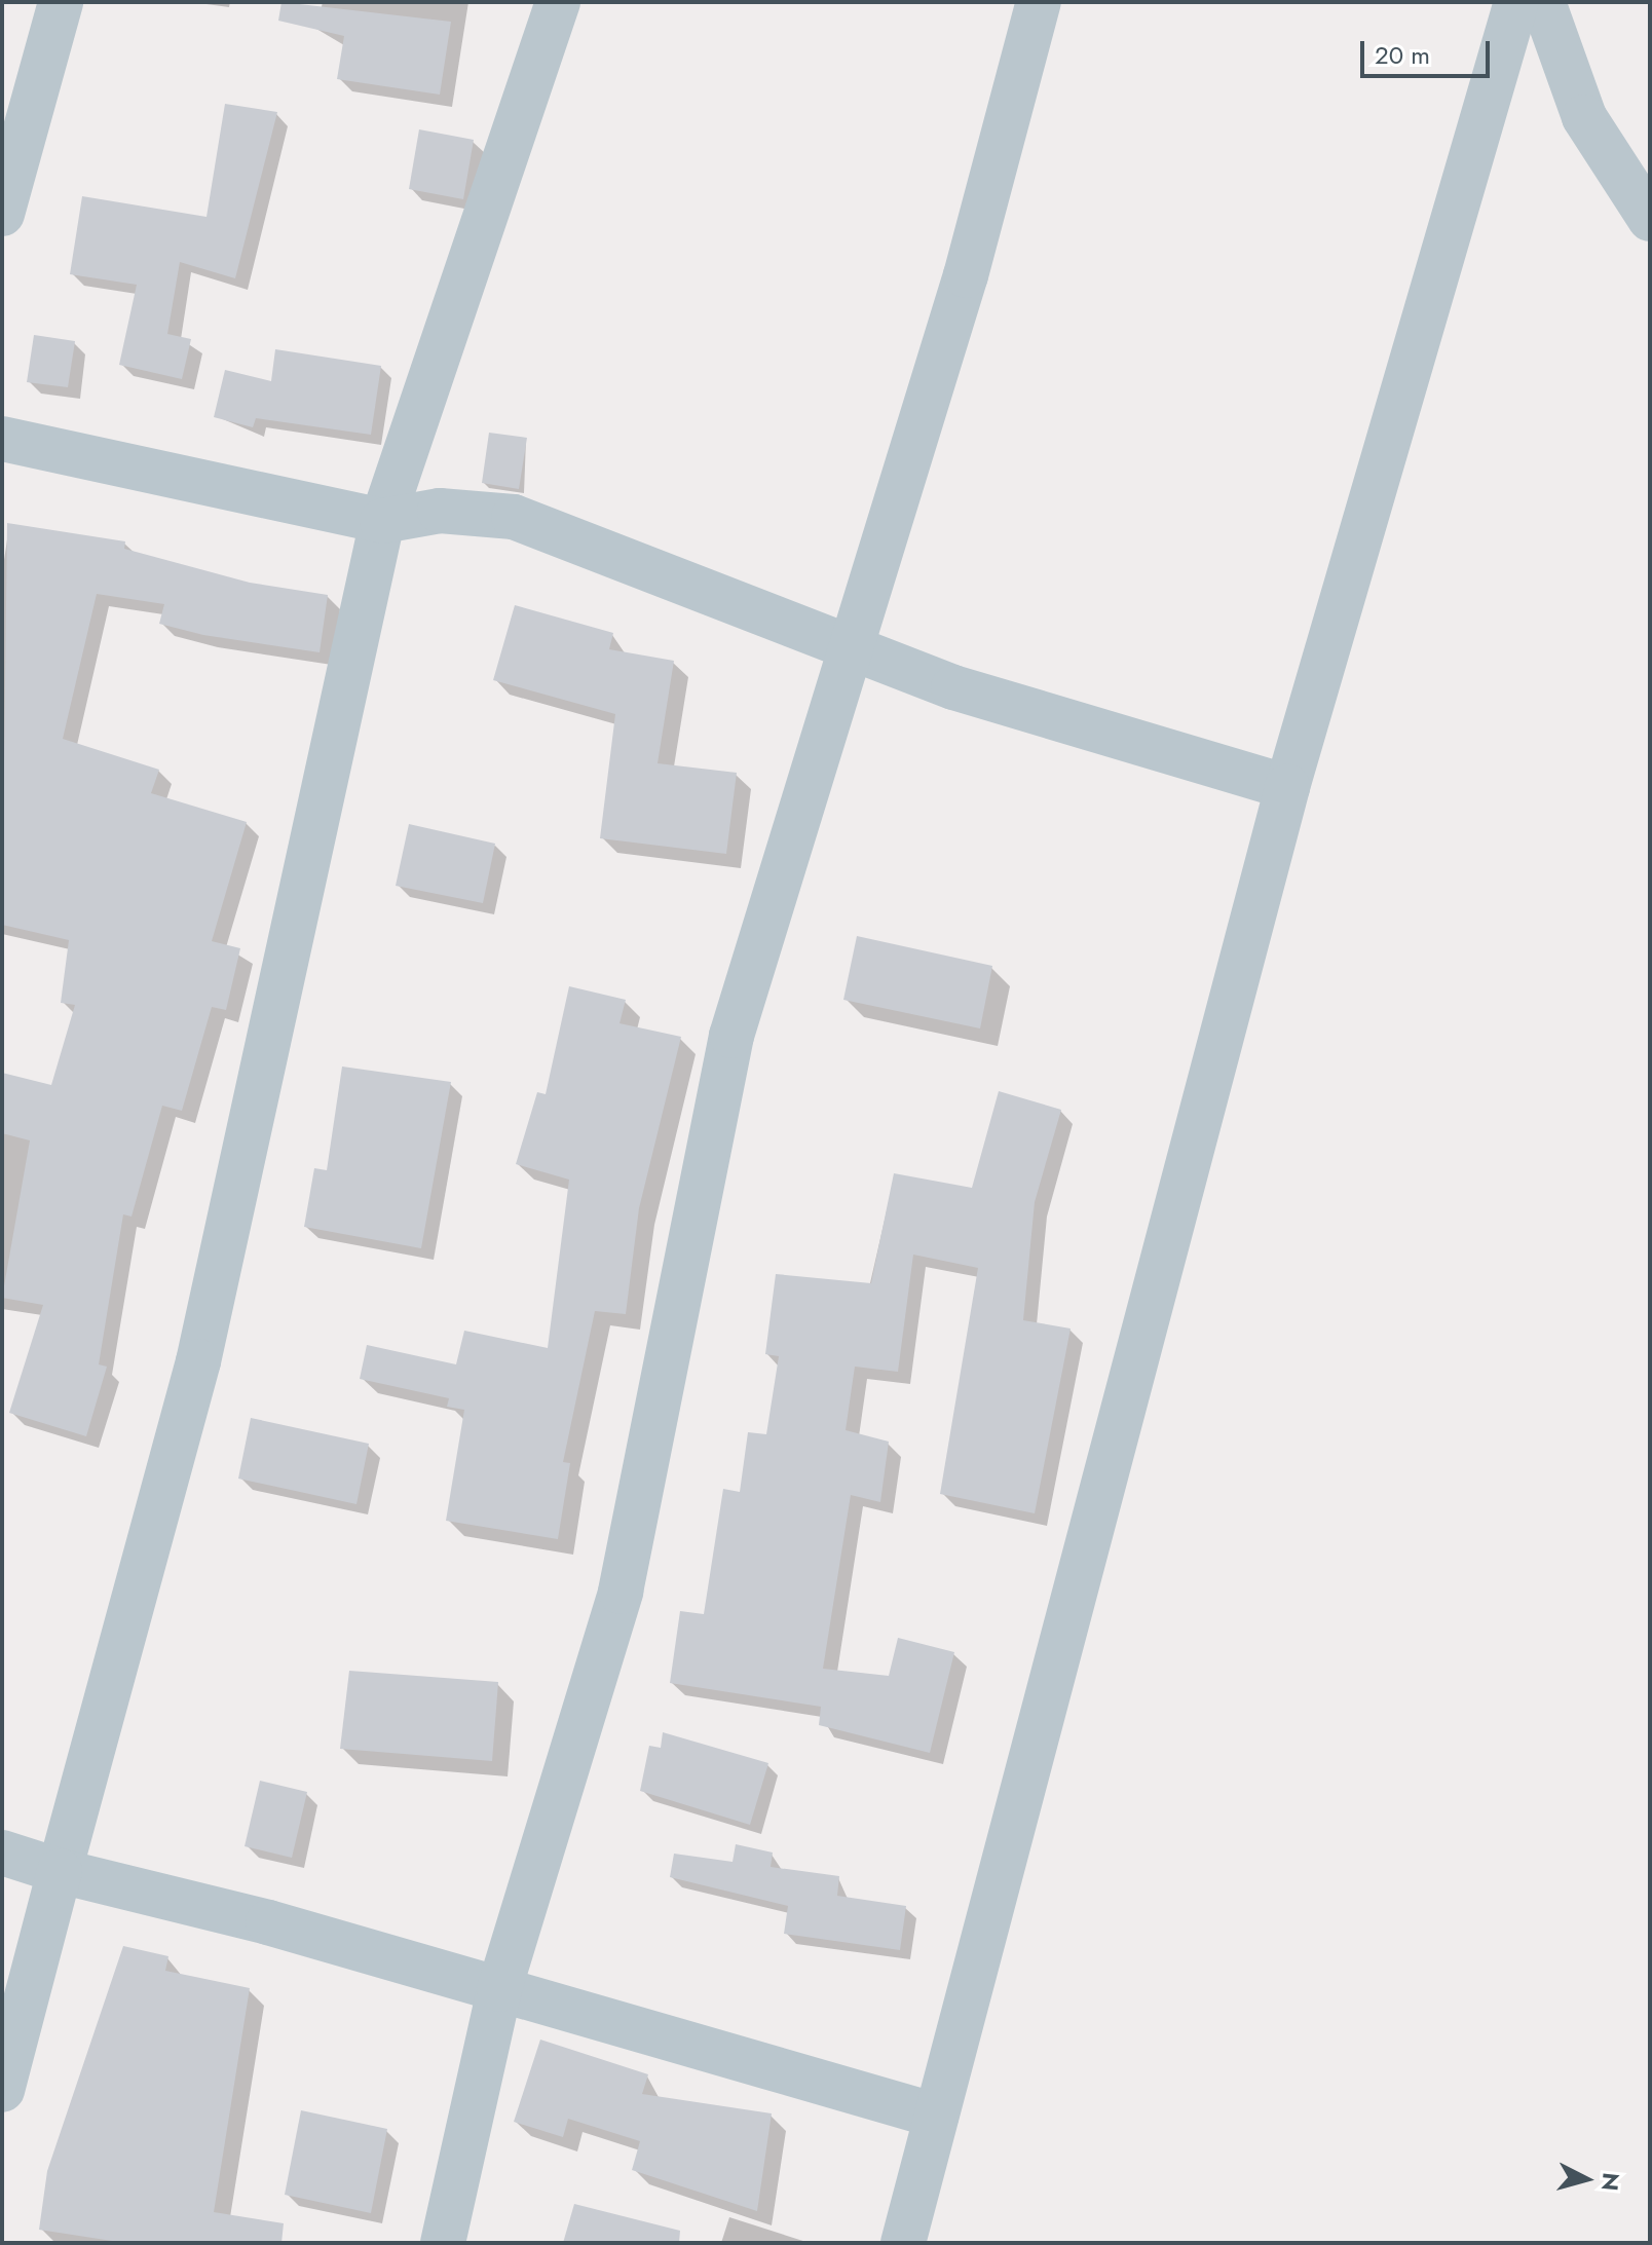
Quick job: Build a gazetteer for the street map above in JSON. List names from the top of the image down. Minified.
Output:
{"scale_bar":"20 m","north":"right"}
